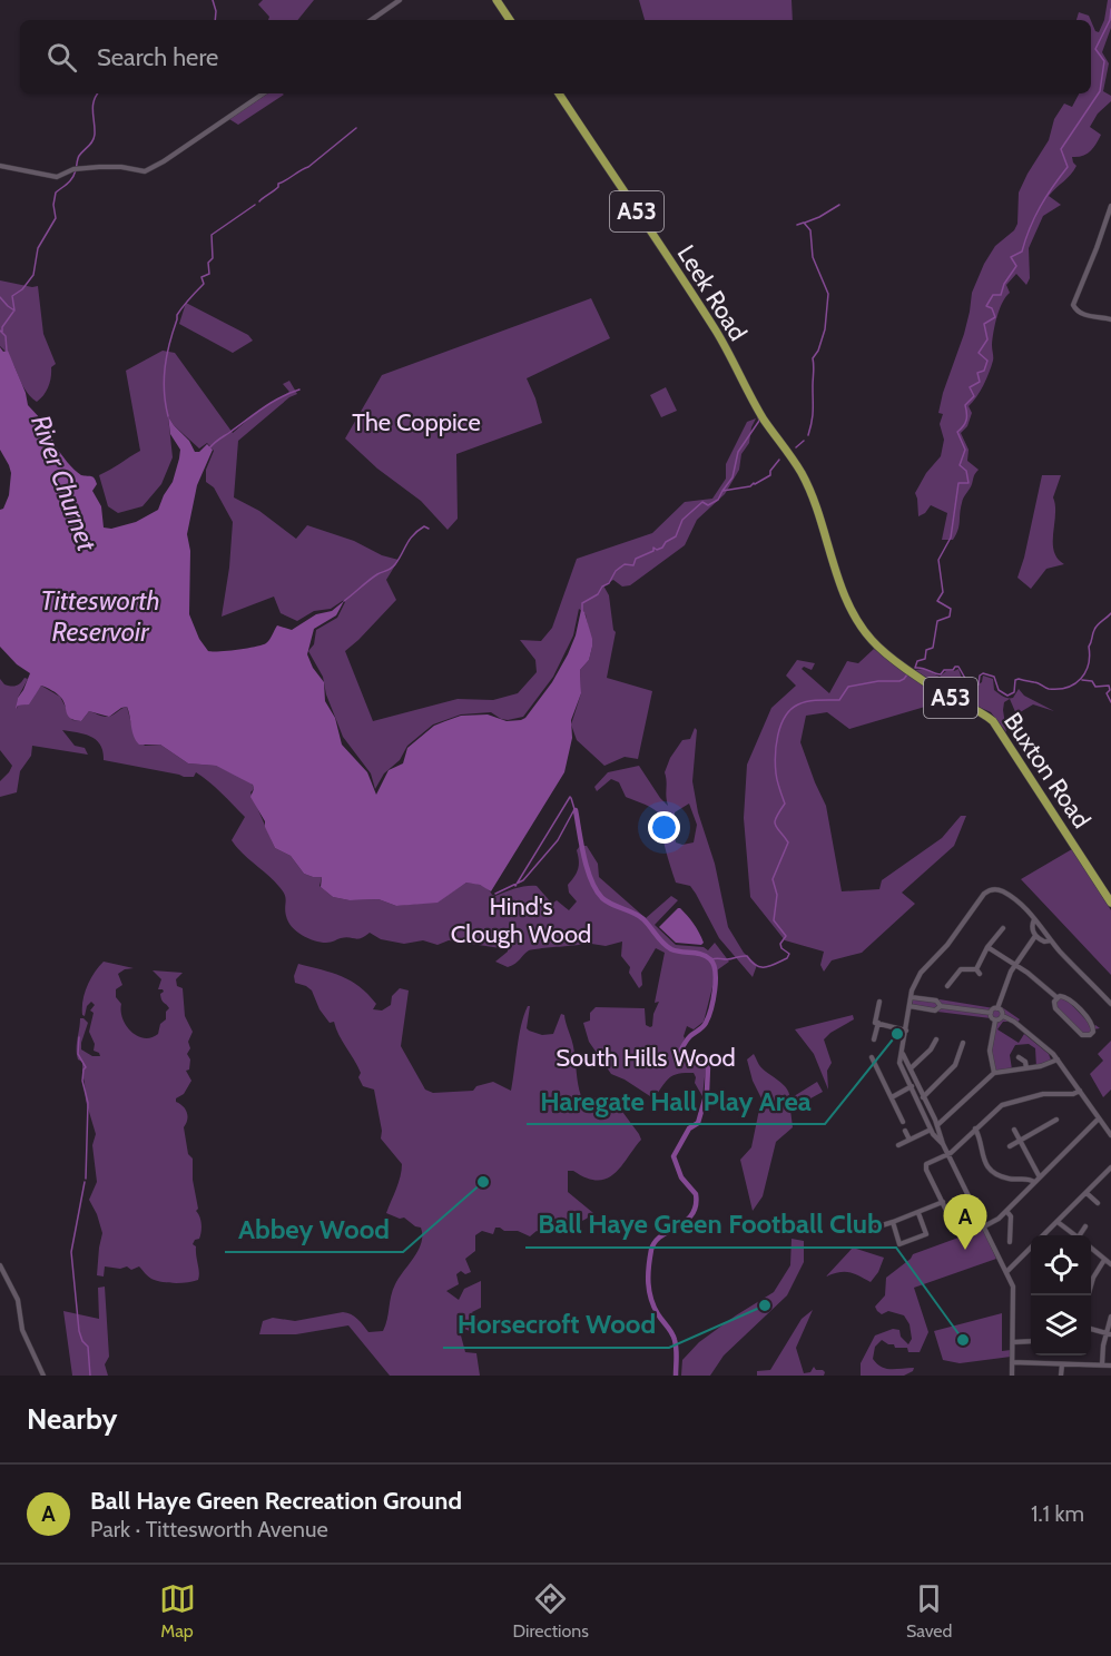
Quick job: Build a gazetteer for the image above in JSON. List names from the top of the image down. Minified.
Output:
{"streets":{"highway":["A53","Leek Road","Buxton Road"]},"crossings":[["Leek Road","Buxton Road"]],"water":["River Churnet","Tittesworth Reservoir"],"parks":["The Coppice","Hind's Clough Wood","South Hills Wood"],"places":["Haregate Hall Play Area","Abbey Wood","Horsecroft Wood","Ball Haye Green Football Club"],"page":{"search":"Search here","pins":"A","heading":"Nearby","list":[{"mark":"A","name":"Ball Haye Green Recreation Ground","note":"Park · Tittesworth Avenue","value":"1.1 km"}],"nav":["Map","Directions","Saved"]}}
